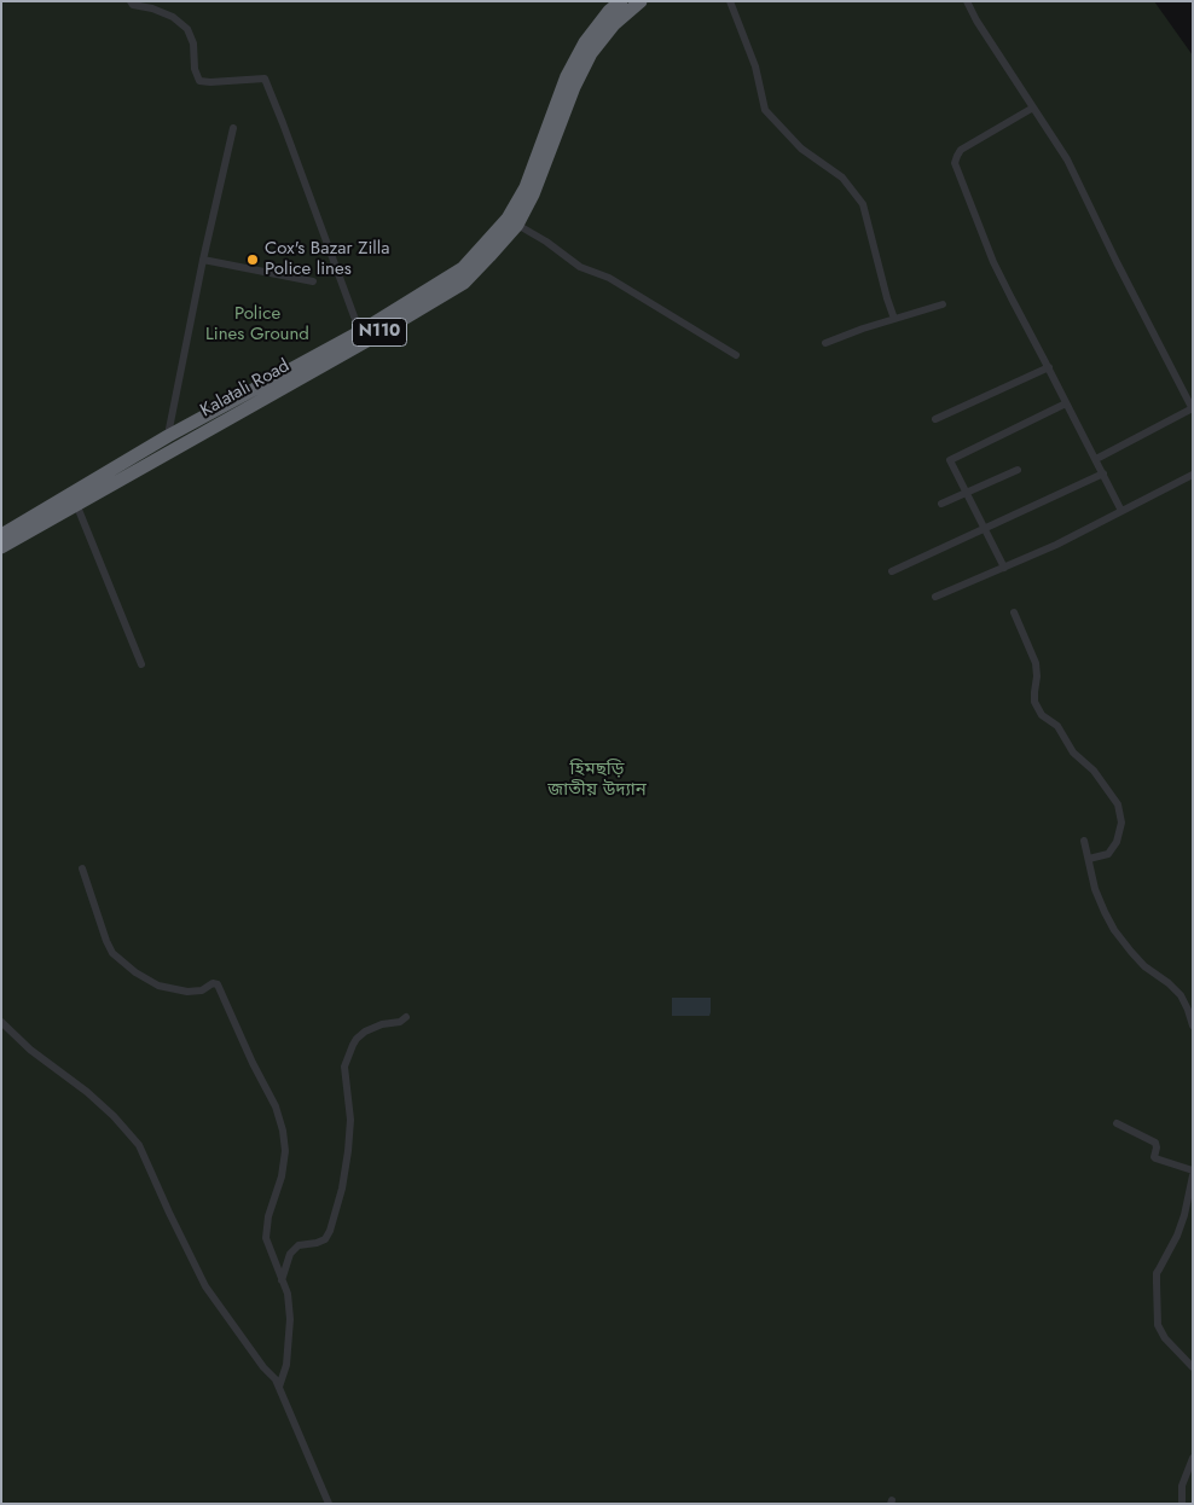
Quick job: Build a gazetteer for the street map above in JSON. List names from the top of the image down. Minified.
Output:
{"streets":{"highway":["N110","Kalatali Road"]},"parks":["Police Lines Ground","হিমছড়ি জাতীয় উদ্যান"],"places":["Cox's Bazar Zilla Police lines"]}
